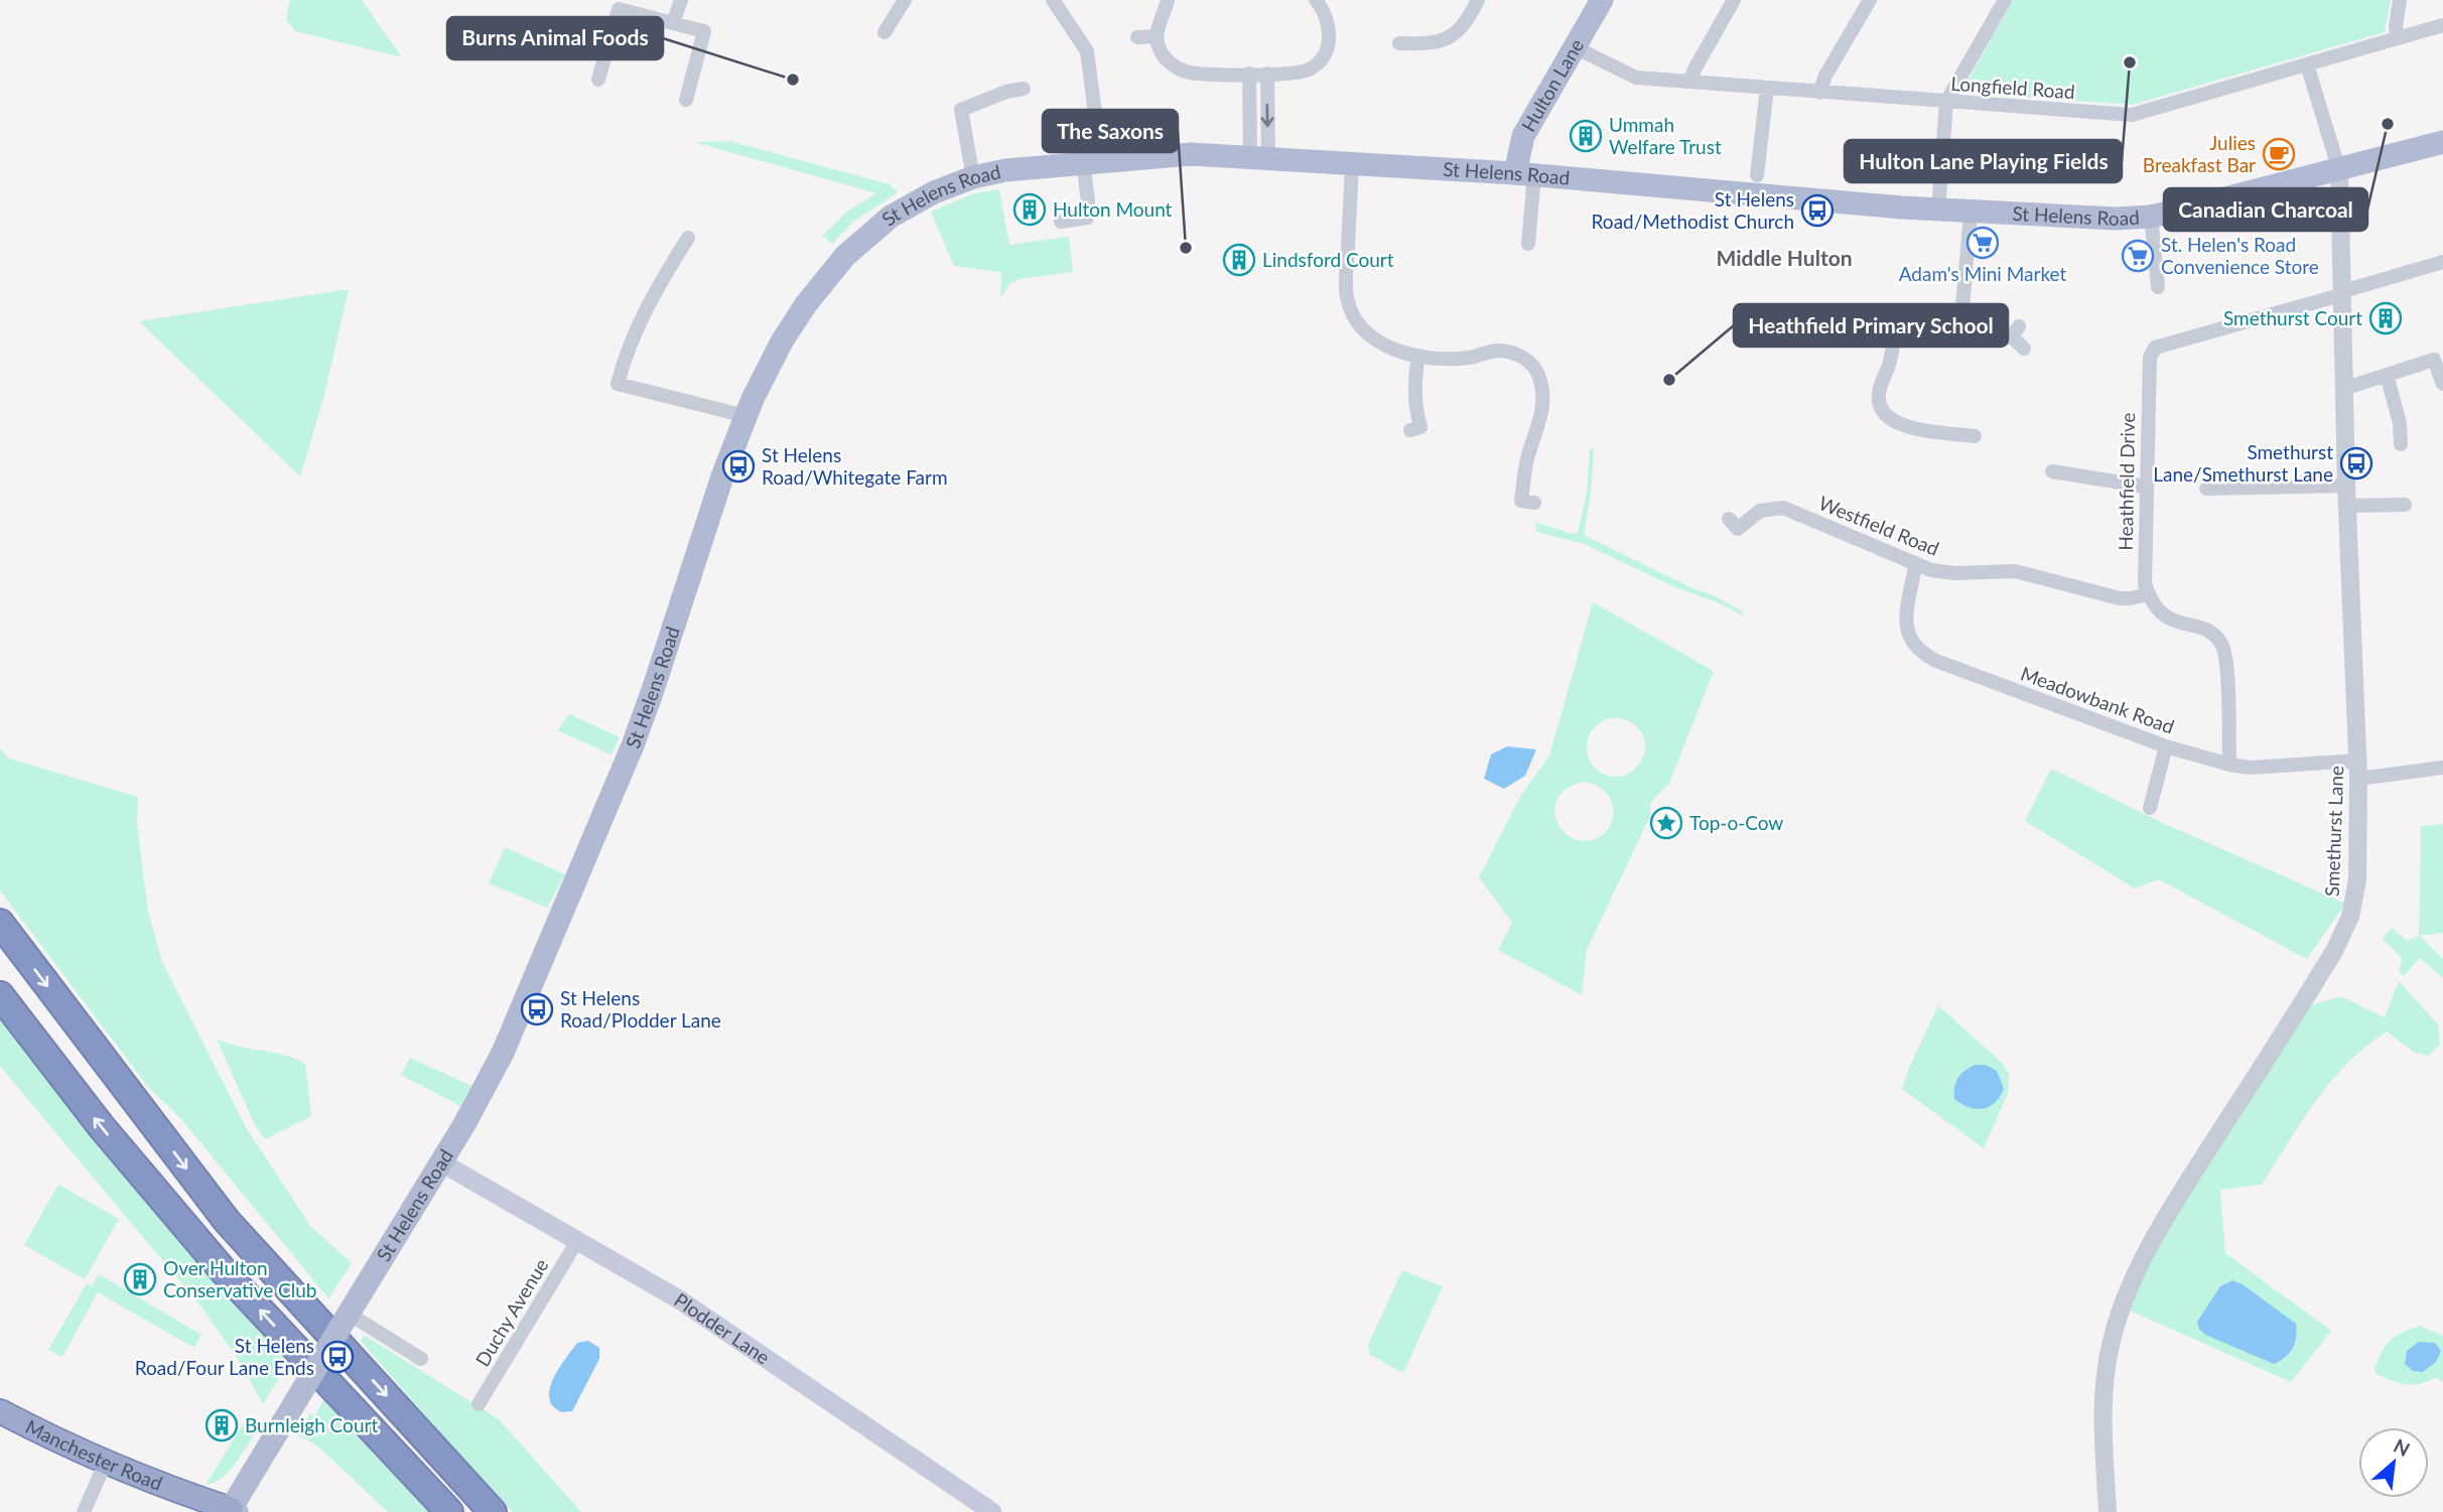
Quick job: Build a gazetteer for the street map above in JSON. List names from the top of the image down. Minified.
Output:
{"streets":{"highway":["Manchester Road"],"main road":["Hulton Lane","St Helens Road","Plodder Lane"],"street":["Longfield Road","Heathfield Drive","Westfield Road","Meadowbank Road","Smethurst Lane","Duchy Avenue"]},"crossings":[["Hulton Lane","Longfield Road"],["Hulton Lane","St Helens Road"],["St Helens Road","Smethurst Lane"],["St Helens Road","Plodder Lane"],["St Helens Road","Manchester Road"],["Heathfield Drive","Westfield Road"],["Heathfield Drive","Smethurst Lane"],["Westfield Road","Meadowbank Road"],["Meadowbank Road","Smethurst Lane"],["Duchy Avenue","Plodder Lane"]],"districts":["Middle Hulton"],"places":{"other":["Hulton Lane Playing Fields","Burns Animal Foods","Canadian Charcoal","The Saxons","Heathfield Primary School"],"building":["Ummah Welfare Trust","Hulton Mount","Lindsford Court","Smethurst Court","Over Hulton Conservative Club","Burnleigh Court"],"cafe":["Julies Breakfast Bar"],"bus stop":["St Helens Road/Methodist Church","Smethurst Lane/Smethurst Lane","St Helens Road/Whitegate Farm","St Helens Road/Plodder Lane","St Helens Road/Four Lane Ends"],"supermarket":["Adam's Mini Market","St. Helen's Road Convenience Store"],"place":["Top-o-Cow"]},"north":"top right"}
